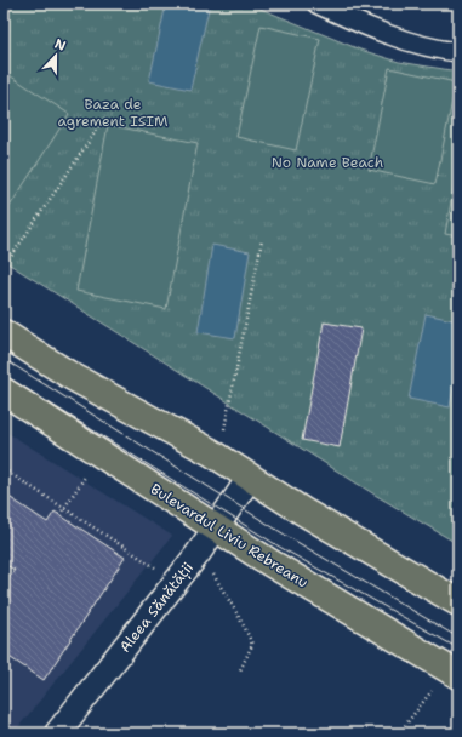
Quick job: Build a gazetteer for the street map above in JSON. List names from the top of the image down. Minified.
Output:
{"streets":{"main road":["Bulevardul Liviu Rebreanu"],"street":["Aleea Sănătății"]},"crossings":[["Bulevardul Liviu Rebreanu","Aleea Sănătății"]],"parks":["Baza de agrement ISIM","No Name Beach"],"north":"top"}
